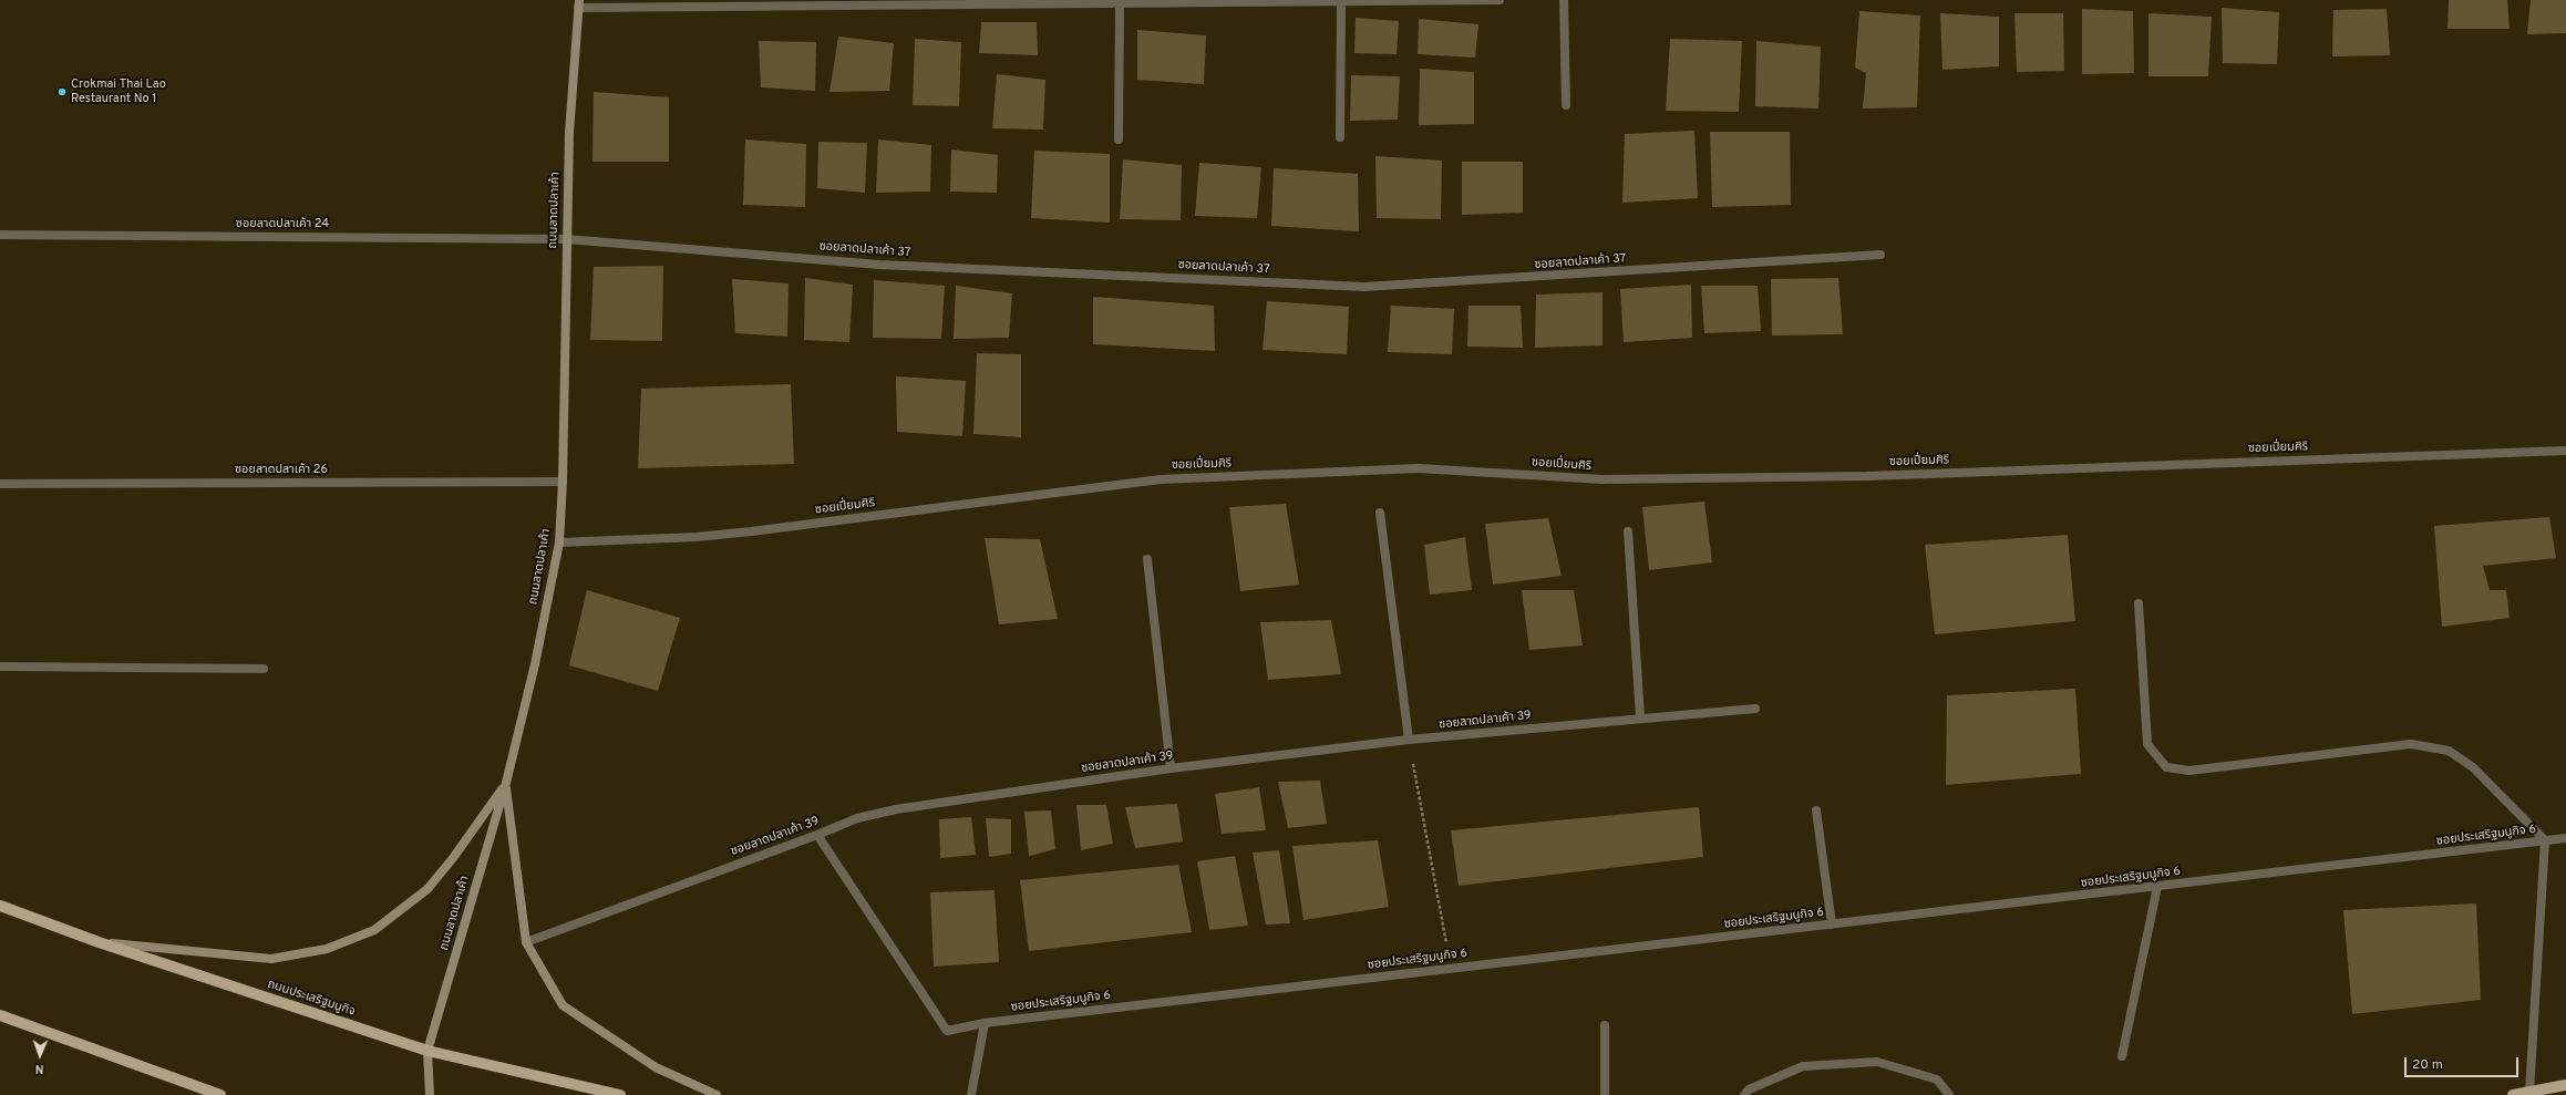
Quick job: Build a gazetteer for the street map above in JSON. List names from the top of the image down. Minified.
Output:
{"streets":{"main road":["ถนนลาดปลาเค้า","ถนนประเสริฐมนูกิจ"],"street":["ซอยลาดปลาเค้า 24","ซอยลาดปลาเค้า 37","ซอยเปี่ยมศิริ","ซอยลาดปลาเค้า 26","ซอยลาดปลาเค้า 39","ซอยประเสริฐมนูกิจ 6"]},"crossings":[["ถนนลาดปลาเค้า","ซอยลาดปลาเค้า 24"],["ถนนลาดปลาเค้า","ซอยลาดปลาเค้า 37"],["ถนนลาดปลาเค้า","ซอยเปี่ยมศิริ"],["ถนนลาดปลาเค้า","ซอยลาดปลาเค้า 26"],["ถนนลาดปลาเค้า","ถนนประเสริฐมนูกิจ"],["ซอยลาดปลาเค้า 24","ซอยลาดปลาเค้า 37"],["ซอยลาดปลาเค้า 39","ซอยประเสริฐมนูกิจ 6"]],"places":["Crokmai Thai Lao Restaurant No 1"],"scale_bar":"20 m","north":"bottom"}
